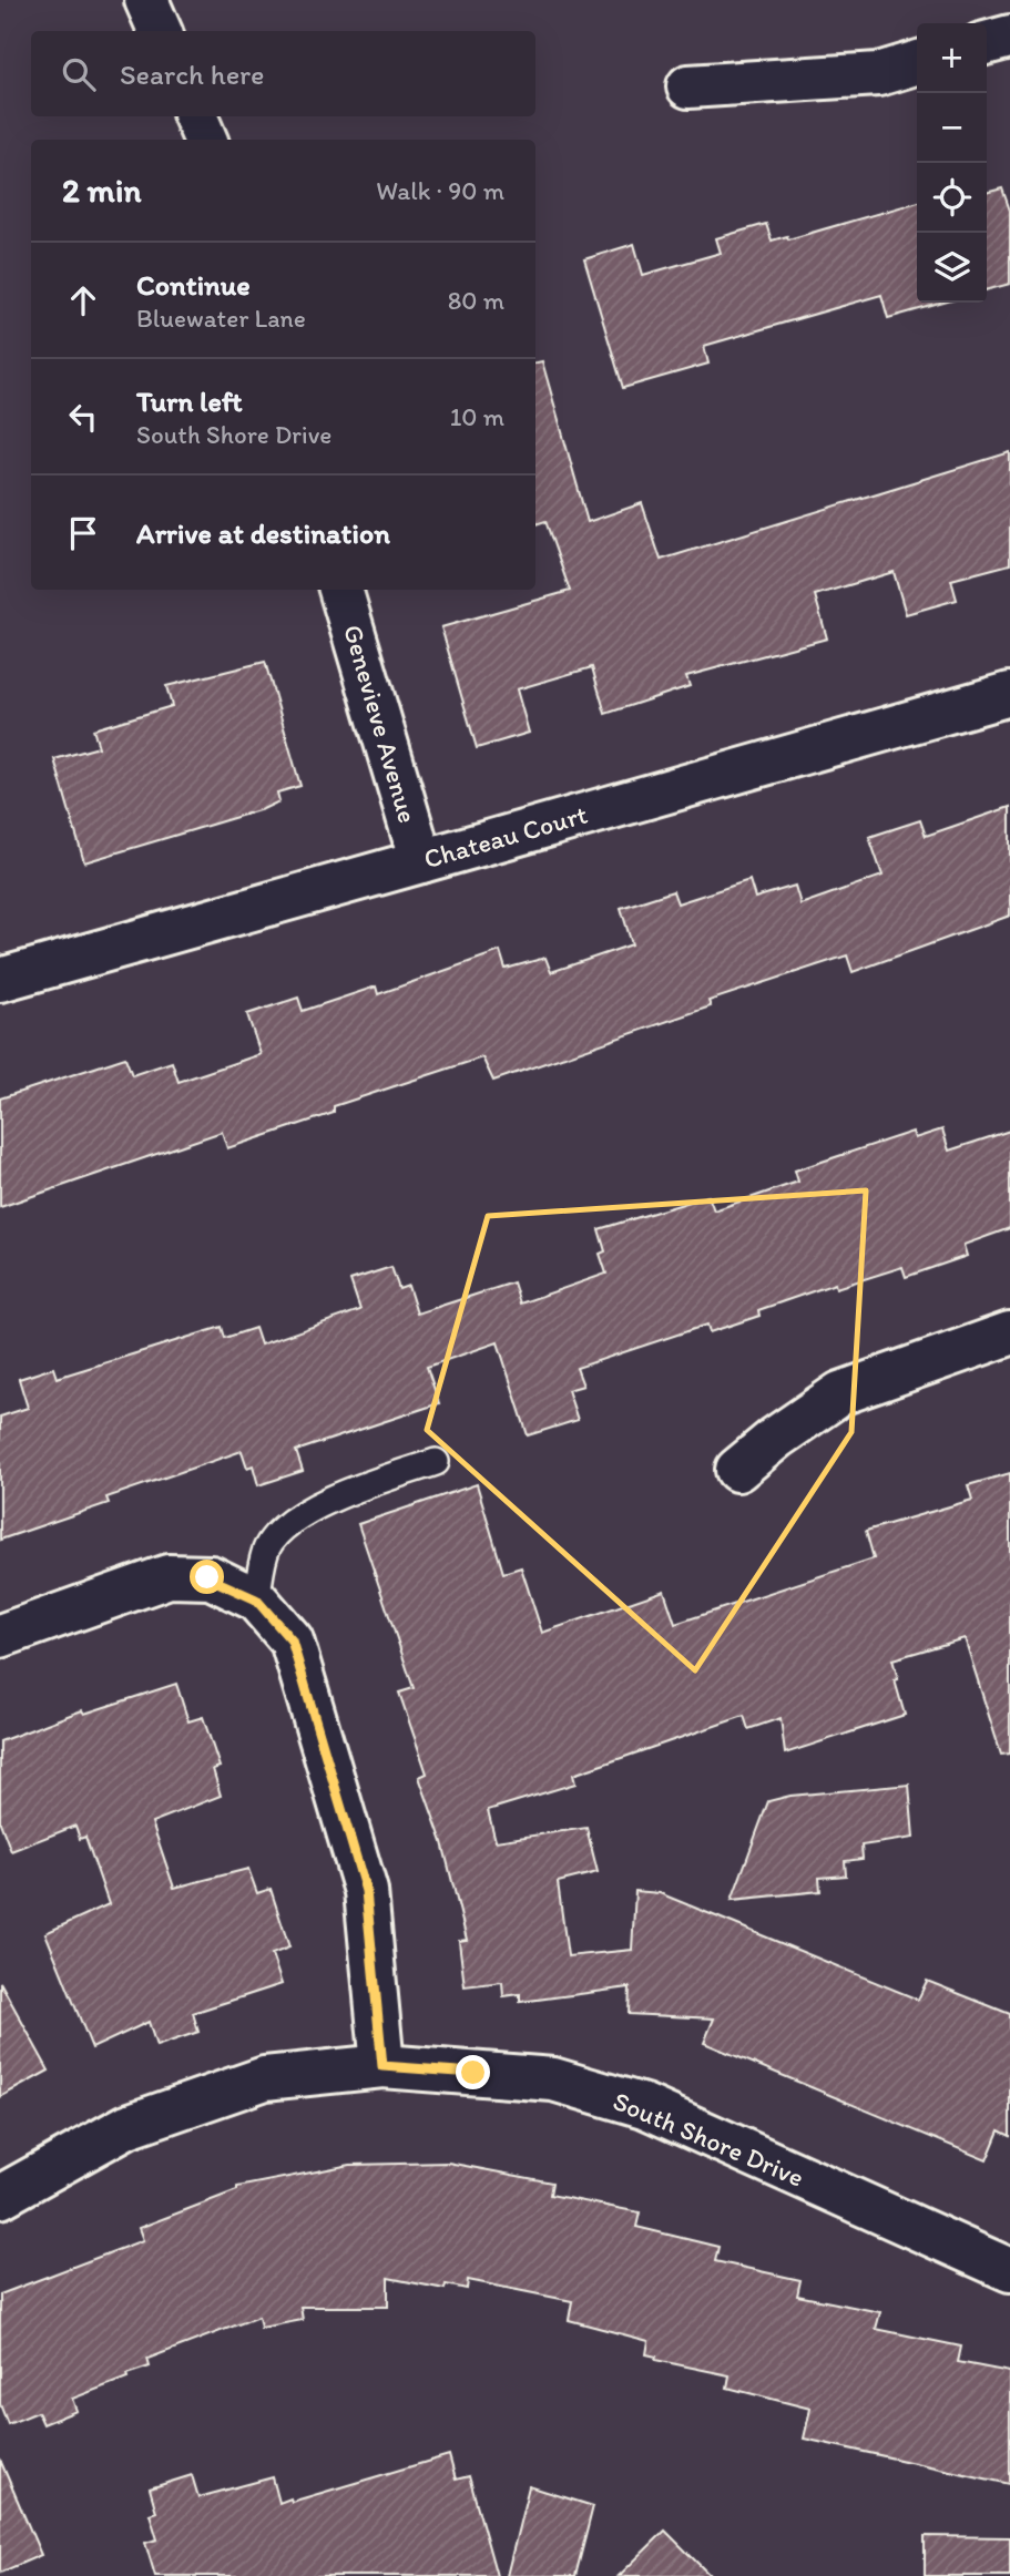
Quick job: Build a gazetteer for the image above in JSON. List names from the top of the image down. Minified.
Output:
{"streets":{"street":["Genevieve Avenue","Chateau Court","South Shore Drive"]},"crossings":[["Genevieve Avenue","Chateau Court"]],"page":{"map_buttons":["+","−"],"search":"Search here","heading":["2 min","Walk · 90 m"],"list":[["Continue","Bluewater Lane","80 m"],["Turn left","South Shore Drive","10 m"],"Arrive at destination"]}}
